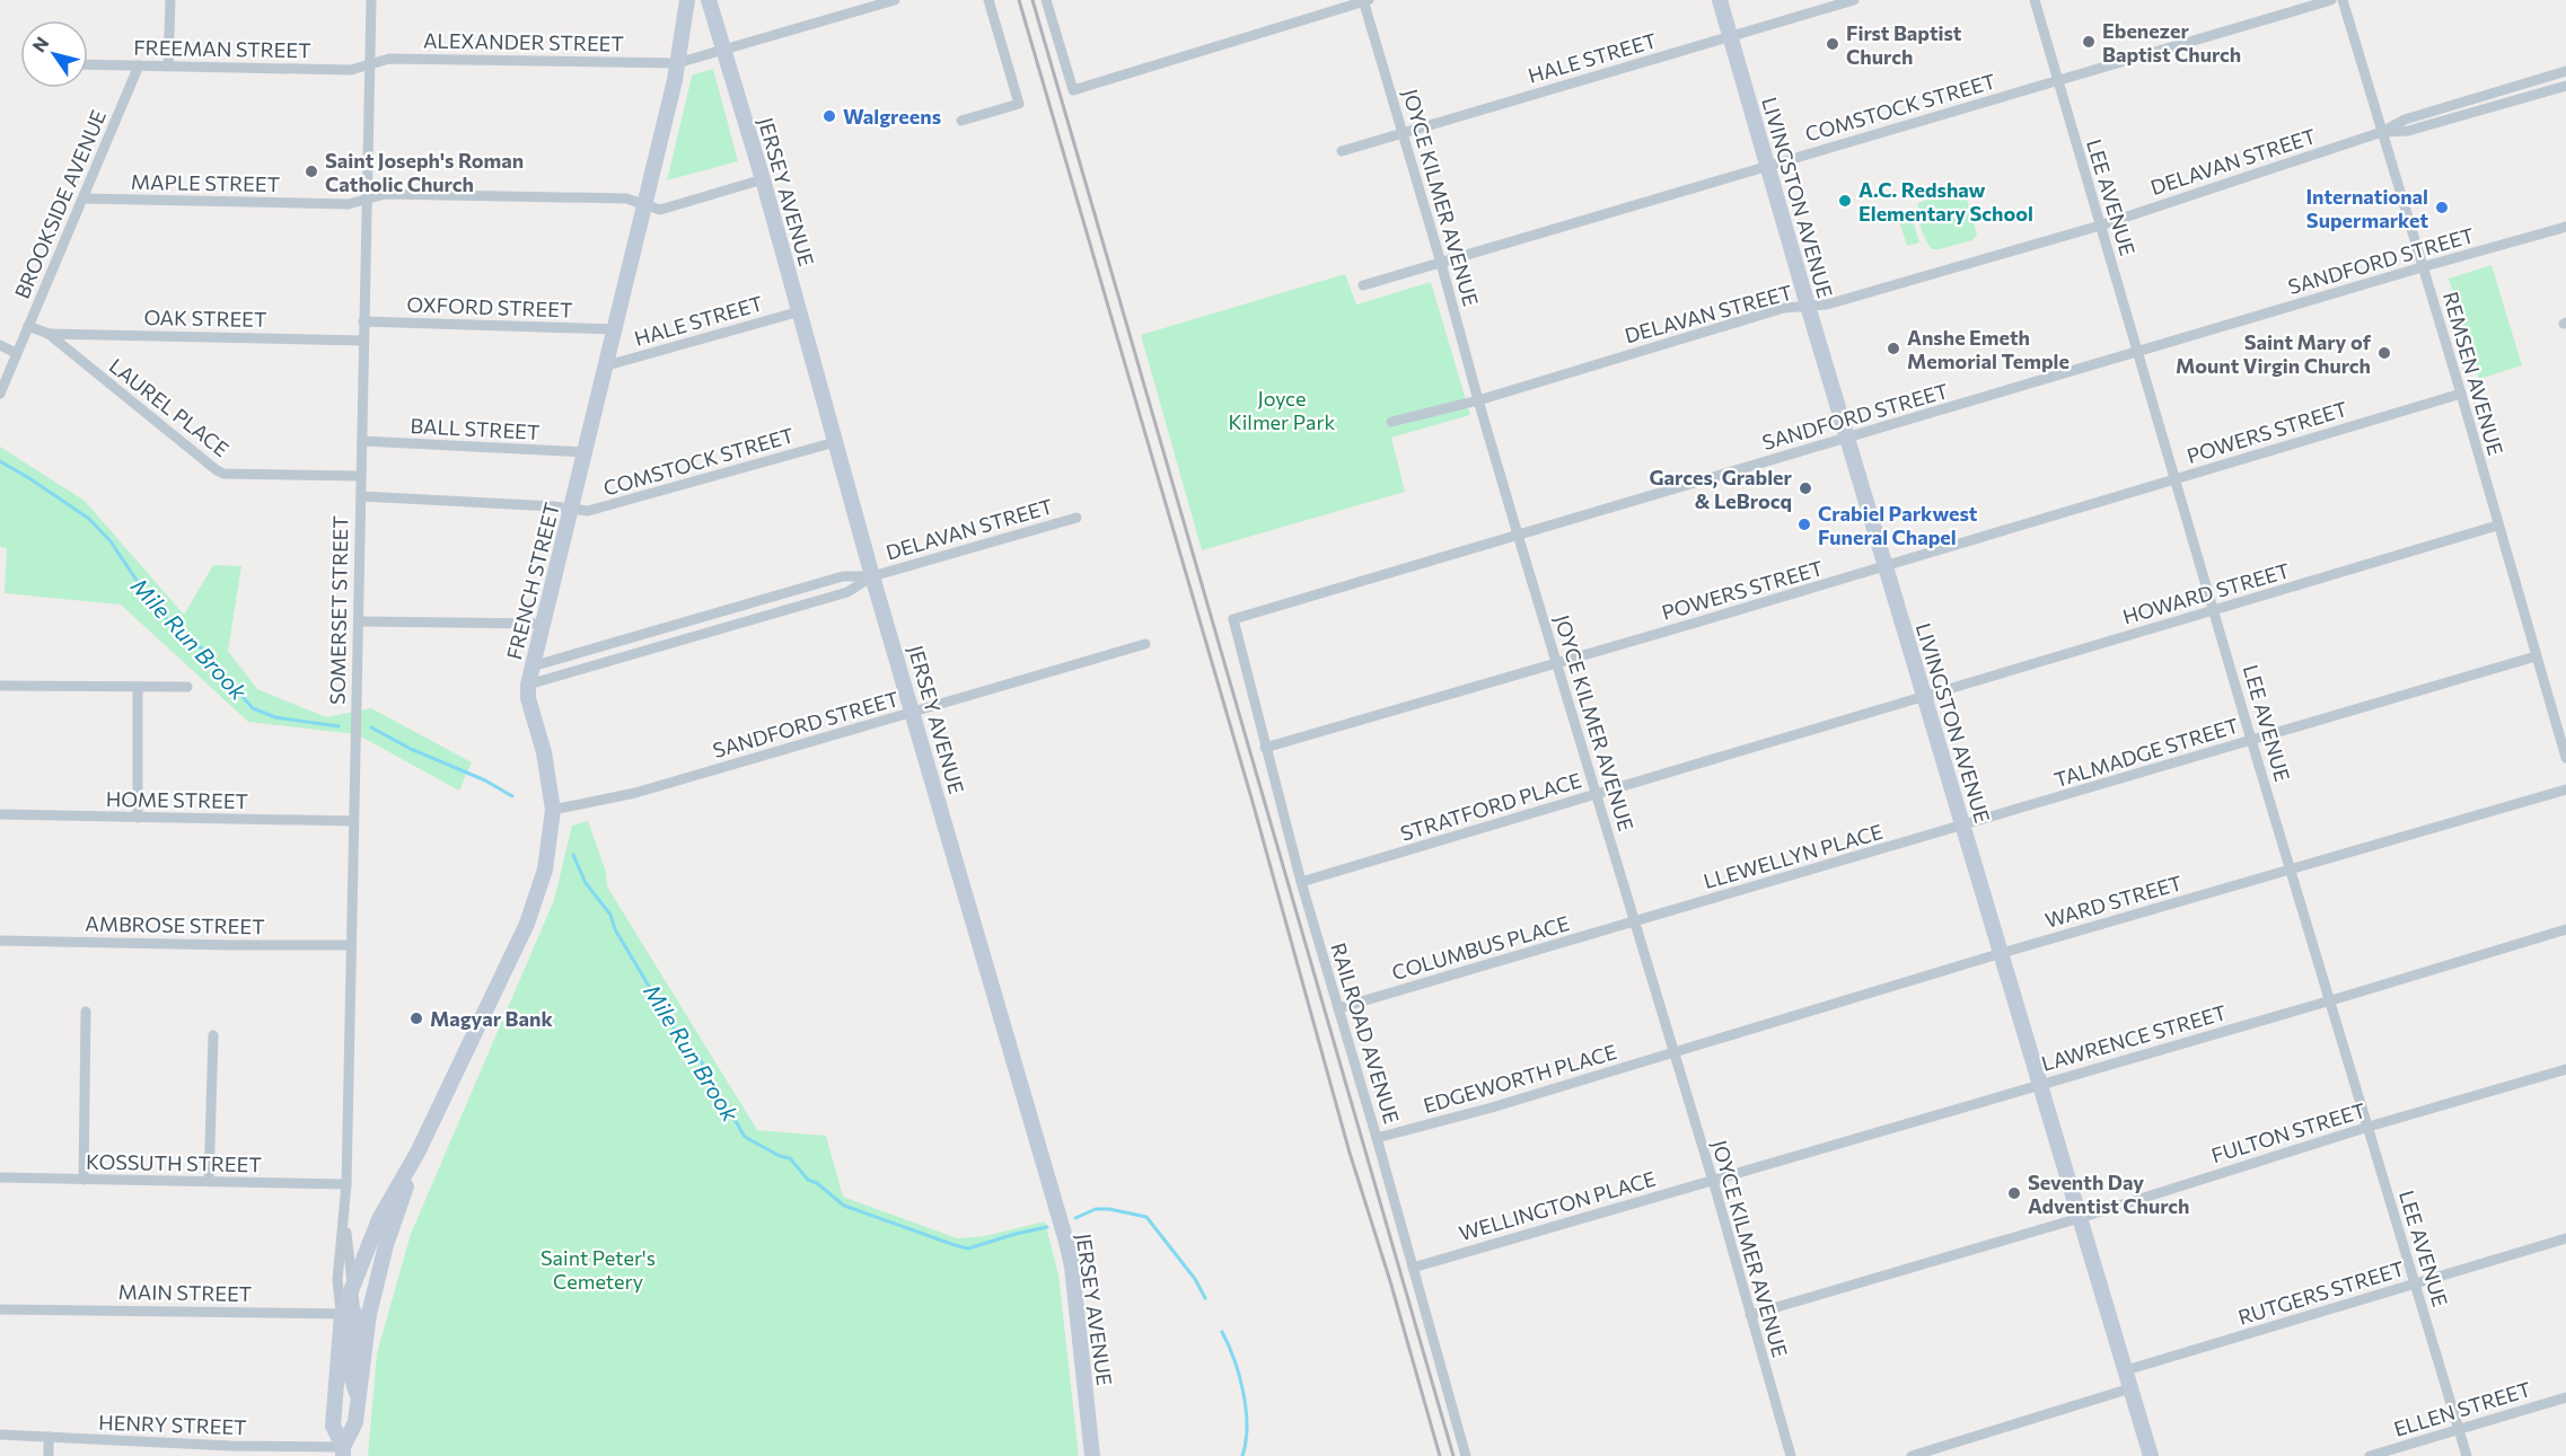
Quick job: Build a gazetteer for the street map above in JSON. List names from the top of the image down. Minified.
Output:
{"streets":{"main road":["JERSEY AVENUE","LIVINGSTON AVENUE","FRENCH STREET","SOMERSET STREET"],"street":["ALEXANDER STREET","FREEMAN STREET","HALE STREET","COMSTOCK STREET","DELAVAN STREET","MAPLE STREET","JOYCE KILMER AVENUE","LEE AVENUE","BROOKSIDE AVENUE","SANDFORD STREET","OXFORD STREET","OAK STREET","REMSEN AVENUE","LAUREL PLACE","BALL STREET","POWERS STREET","HOWARD STREET","TALMADGE STREET","HOME STREET","STRATFORD PLACE","LLEWELLYN PLACE","WARD STREET","AMBROSE STREET","COLUMBUS PLACE","RAILROAD AVENUE","LAWRENCE STREET","EDGEWORTH PLACE","FULTON STREET","KOSSUTH STREET","WELLINGTON PLACE","MAIN STREET","RUTGERS STREET","ELLEN STREET","HENRY STREET"]},"crossings":[["ALEXANDER STREET","FREEMAN STREET"],["ALEXANDER STREET","JERSEY AVENUE"],["ALEXANDER STREET","FRENCH STREET"],["ALEXANDER STREET","SOMERSET STREET"],["FREEMAN STREET","BROOKSIDE AVENUE"],["FREEMAN STREET","SOMERSET STREET"],["HALE STREET","JERSEY AVENUE"],["HALE STREET","JOYCE KILMER AVENUE"],["HALE STREET","LIVINGSTON AVENUE"],["HALE STREET","FRENCH STREET"],["COMSTOCK STREET","JERSEY AVENUE"],["COMSTOCK STREET","JOYCE KILMER AVENUE"],["COMSTOCK STREET","LIVINGSTON AVENUE"],["COMSTOCK STREET","LEE AVENUE"],["COMSTOCK STREET","FRENCH STREET"],["COMSTOCK STREET","SOMERSET STREET"],["DELAVAN STREET","JERSEY AVENUE"],["DELAVAN STREET","JOYCE KILMER AVENUE"],["DELAVAN STREET","LIVINGSTON AVENUE"],["DELAVAN STREET","LEE AVENUE"],["DELAVAN STREET","REMSEN AVENUE"],["DELAVAN STREET","FRENCH STREET"],["MAPLE STREET","JERSEY AVENUE"],["MAPLE STREET","BROOKSIDE AVENUE"],["MAPLE STREET","FRENCH STREET"],["MAPLE STREET","SOMERSET STREET"],["JERSEY AVENUE","SANDFORD STREET"],["JOYCE KILMER AVENUE","SANDFORD STREET"],["JOYCE KILMER AVENUE","POWERS STREET"],["JOYCE KILMER AVENUE","STRATFORD PLACE"],["JOYCE KILMER AVENUE","LLEWELLYN PLACE"],["JOYCE KILMER AVENUE","WARD STREET"],["JOYCE KILMER AVENUE","COLUMBUS PLACE"],["JOYCE KILMER AVENUE","LAWRENCE STREET"],["JOYCE KILMER AVENUE","EDGEWORTH PLACE"],["JOYCE KILMER AVENUE","FULTON STREET"],["JOYCE KILMER AVENUE","WELLINGTON PLACE"],["LIVINGSTON AVENUE","SANDFORD STREET"],["LIVINGSTON AVENUE","POWERS STREET"],["LIVINGSTON AVENUE","HOWARD STREET"],["LIVINGSTON AVENUE","TALMADGE STREET"],["LIVINGSTON AVENUE","STRATFORD PLACE"],["LIVINGSTON AVENUE","LLEWELLYN PLACE"],["LIVINGSTON AVENUE","WARD STREET"],["LIVINGSTON AVENUE","LAWRENCE STREET"],["LIVINGSTON AVENUE","FULTON STREET"],["LIVINGSTON AVENUE","RUTGERS STREET"],["LEE AVENUE","SANDFORD STREET"],["LEE AVENUE","POWERS STREET"],["LEE AVENUE","HOWARD STREET"],["LEE AVENUE","TALMADGE STREET"],["LEE AVENUE","WARD STREET"],["LEE AVENUE","LAWRENCE STREET"],["LEE AVENUE","FULTON STREET"],["LEE AVENUE","RUTGERS STREET"],["LEE AVENUE","ELLEN STREET"],["SANDFORD STREET","REMSEN AVENUE"],["SANDFORD STREET","FRENCH STREET"],["SANDFORD STREET","RAILROAD AVENUE"],["OXFORD STREET","FRENCH STREET"],["OXFORD STREET","SOMERSET STREET"],["OAK STREET","LAUREL PLACE"],["OAK STREET","SOMERSET STREET"],["REMSEN AVENUE","POWERS STREET"],["REMSEN AVENUE","HOWARD STREET"],["REMSEN AVENUE","TALMADGE STREET"],["LAUREL PLACE","SOMERSET STREET"],["BALL STREET","FRENCH STREET"],["BALL STREET","SOMERSET STREET"],["POWERS STREET","RAILROAD AVENUE"],["FRENCH STREET","SOMERSET STREET"],["FRENCH STREET","MAIN STREET"],["HOWARD STREET","STRATFORD PLACE"],["SOMERSET STREET","HOME STREET"],["SOMERSET STREET","AMBROSE STREET"],["SOMERSET STREET","KOSSUTH STREET"],["SOMERSET STREET","MAIN STREET"],["SOMERSET STREET","HENRY STREET"],["TALMADGE STREET","LLEWELLYN PLACE"],["STRATFORD PLACE","RAILROAD AVENUE"],["LLEWELLYN PLACE","COLUMBUS PLACE"],["WARD STREET","EDGEWORTH PLACE"],["COLUMBUS PLACE","RAILROAD AVENUE"],["RAILROAD AVENUE","EDGEWORTH PLACE"],["RAILROAD AVENUE","WELLINGTON PLACE"],["LAWRENCE STREET","WELLINGTON PLACE"]],"water":["Mile Run Brook"],"parks":["Joyce Kilmer Park","Saint Peter's Cemetery"],"places":["Ebenezer Baptist Church","First Baptist Church","Walgreens","Saint Joseph's Roman Catholic Church","A.C. Redshaw Elementary School","International Supermarket","Anshe Emeth Memorial Temple","Saint Mary of Mount Virgin Church","Garces, Grabler & LeBrocq","Crabiel Parkwest Funeral Chapel","Magyar Bank","Seventh Day Adventist Church"],"north":"top left"}
